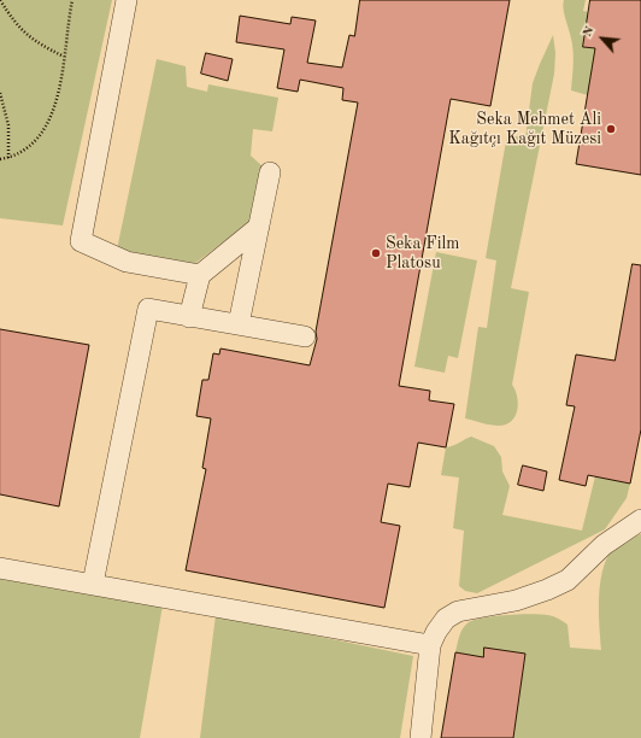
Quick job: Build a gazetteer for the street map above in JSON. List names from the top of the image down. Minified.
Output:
{"places":["Seka Mehmet Ali Kağıtçı Kağıt Müzesi","Seka Film Platosu"],"north":"top left"}
